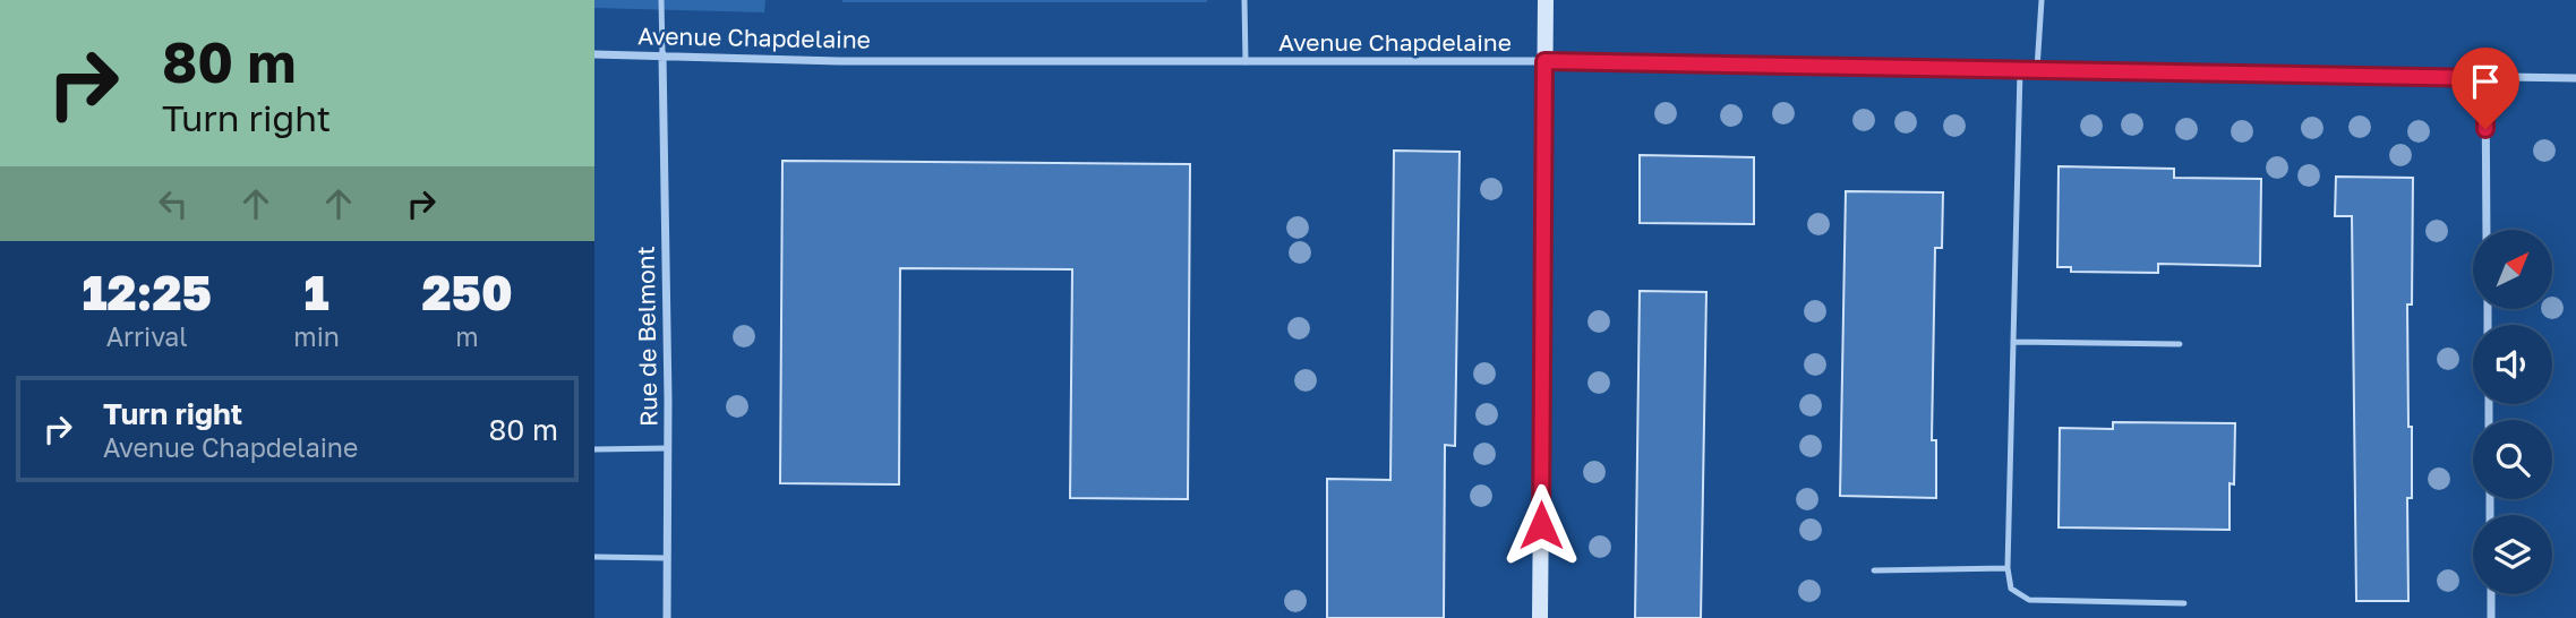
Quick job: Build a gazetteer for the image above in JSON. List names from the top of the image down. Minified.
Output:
{"streets":{"street":["Avenue Chapdelaine","Rue de Belmont"]},"crossings":[["Avenue Chapdelaine","Rue de Belmont"]],"north":"top right","page":{"turn":["80 m","Turn right"],"eta":["12:25","Arrival","1","min","250","m"],"list":[{"name":"Turn right","note":"Avenue Chapdelaine","value":"80 m"}]}}
